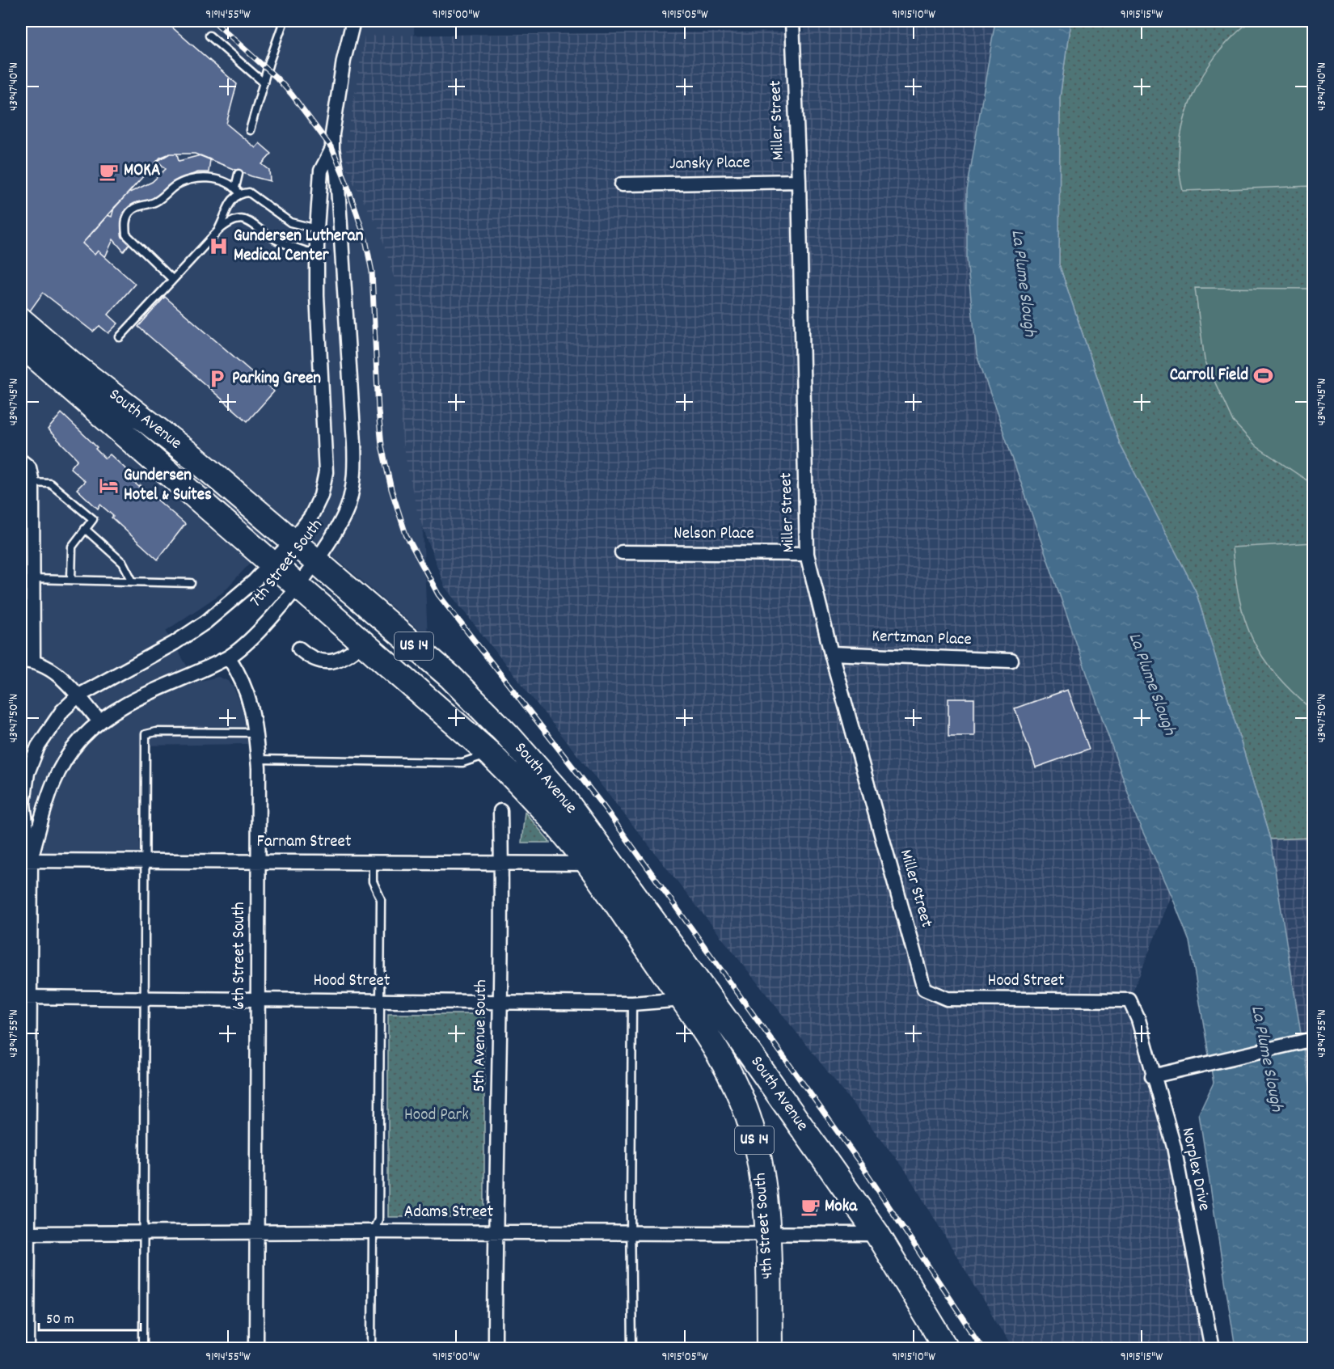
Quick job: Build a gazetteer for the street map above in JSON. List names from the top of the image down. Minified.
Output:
{"streets":{"highway":["South Avenue","US 14","4th Street South"],"street":["Miller Street","Jansky Place","Nelson Place","7th Street South","Kertzman Place","Farnam Street","6th Street South","Hood Street","5th Avenue South","Norplex Drive","Adams Street"]},"crossings":[["Miller Street","Jansky Place"],["Miller Street","Nelson Place"],["Miller Street","Kertzman Place"],["Miller Street","Hood Street"],["South Avenue","7th Street South"],["South Avenue","Farnam Street"],["South Avenue","Hood Street"],["South Avenue","Adams Street"],["South Avenue","4th Street South"],["7th Street South","Farnam Street"],["7th Street South","6th Street South"],["7th Street South","Hood Street"],["7th Street South","Adams Street"],["Farnam Street","6th Street South"],["Farnam Street","5th Avenue South"],["6th Street South","Hood Street"],["6th Street South","Adams Street"],["Hood Street","5th Avenue South"],["Hood Street","Norplex Drive"],["5th Avenue South","Adams Street"],["Adams Street","4th Street South"]],"water":["La Plume Slough"],"parks":["Hood Park"],"places":{"cafe":["MOKA","Moka"],"hospital":["Gundersen Lutheran Medical Center"],"sports":["Carroll Field"],"parking":["Parking Green"],"hotel":["Gundersen Hotel & Suites"]},"scale_bar":"50 m","coordinates":["91°14'55\"W","91°15'00\"W","91°15'05\"W","91°15'10\"W","91°15'15\"W","43°47'40\"N","43°47'45\"N","43°47'50\"N","43°47'55\"N"]}
